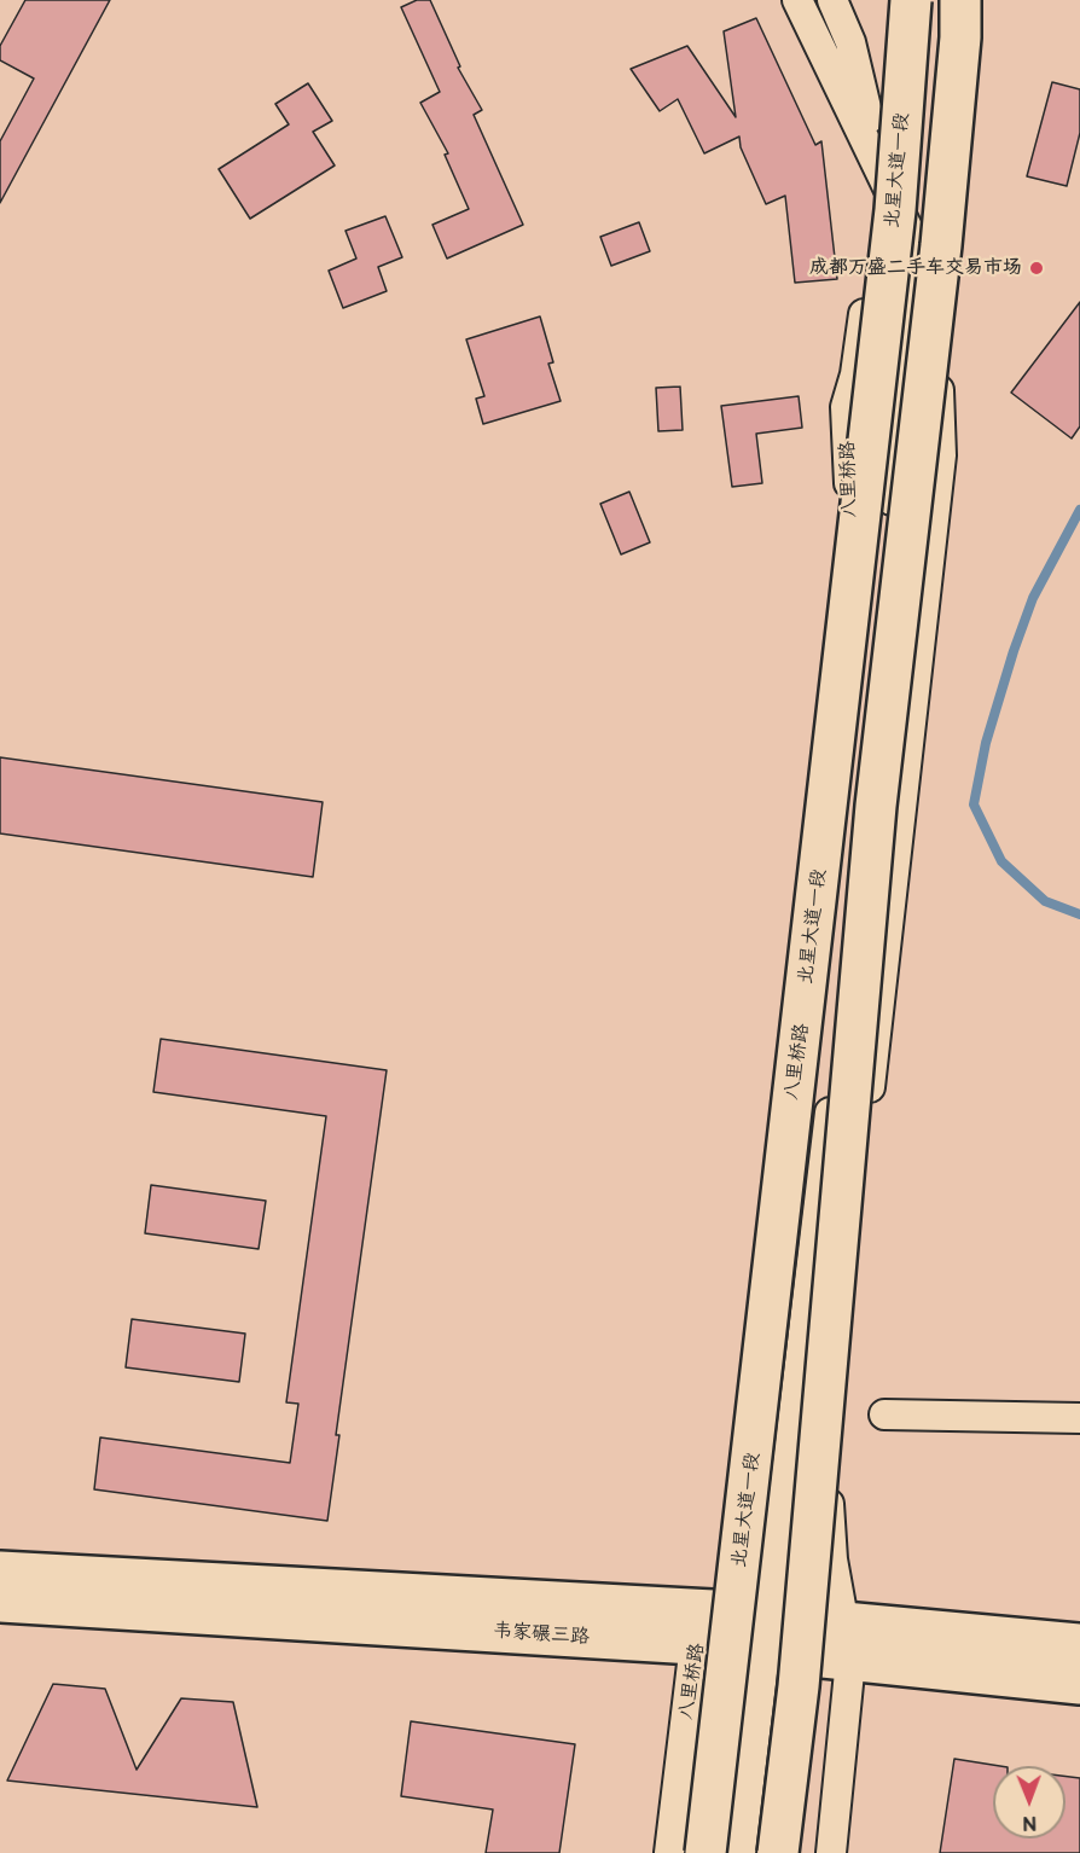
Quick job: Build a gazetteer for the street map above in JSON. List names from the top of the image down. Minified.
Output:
{"streets":{"main road":["北星大道一段","韦家碾三路"],"street":["八里桥路"]},"crossings":[["八里桥路","韦家碾三路"]],"places":["成都万盛二手车交易市场"],"north":"bottom"}
